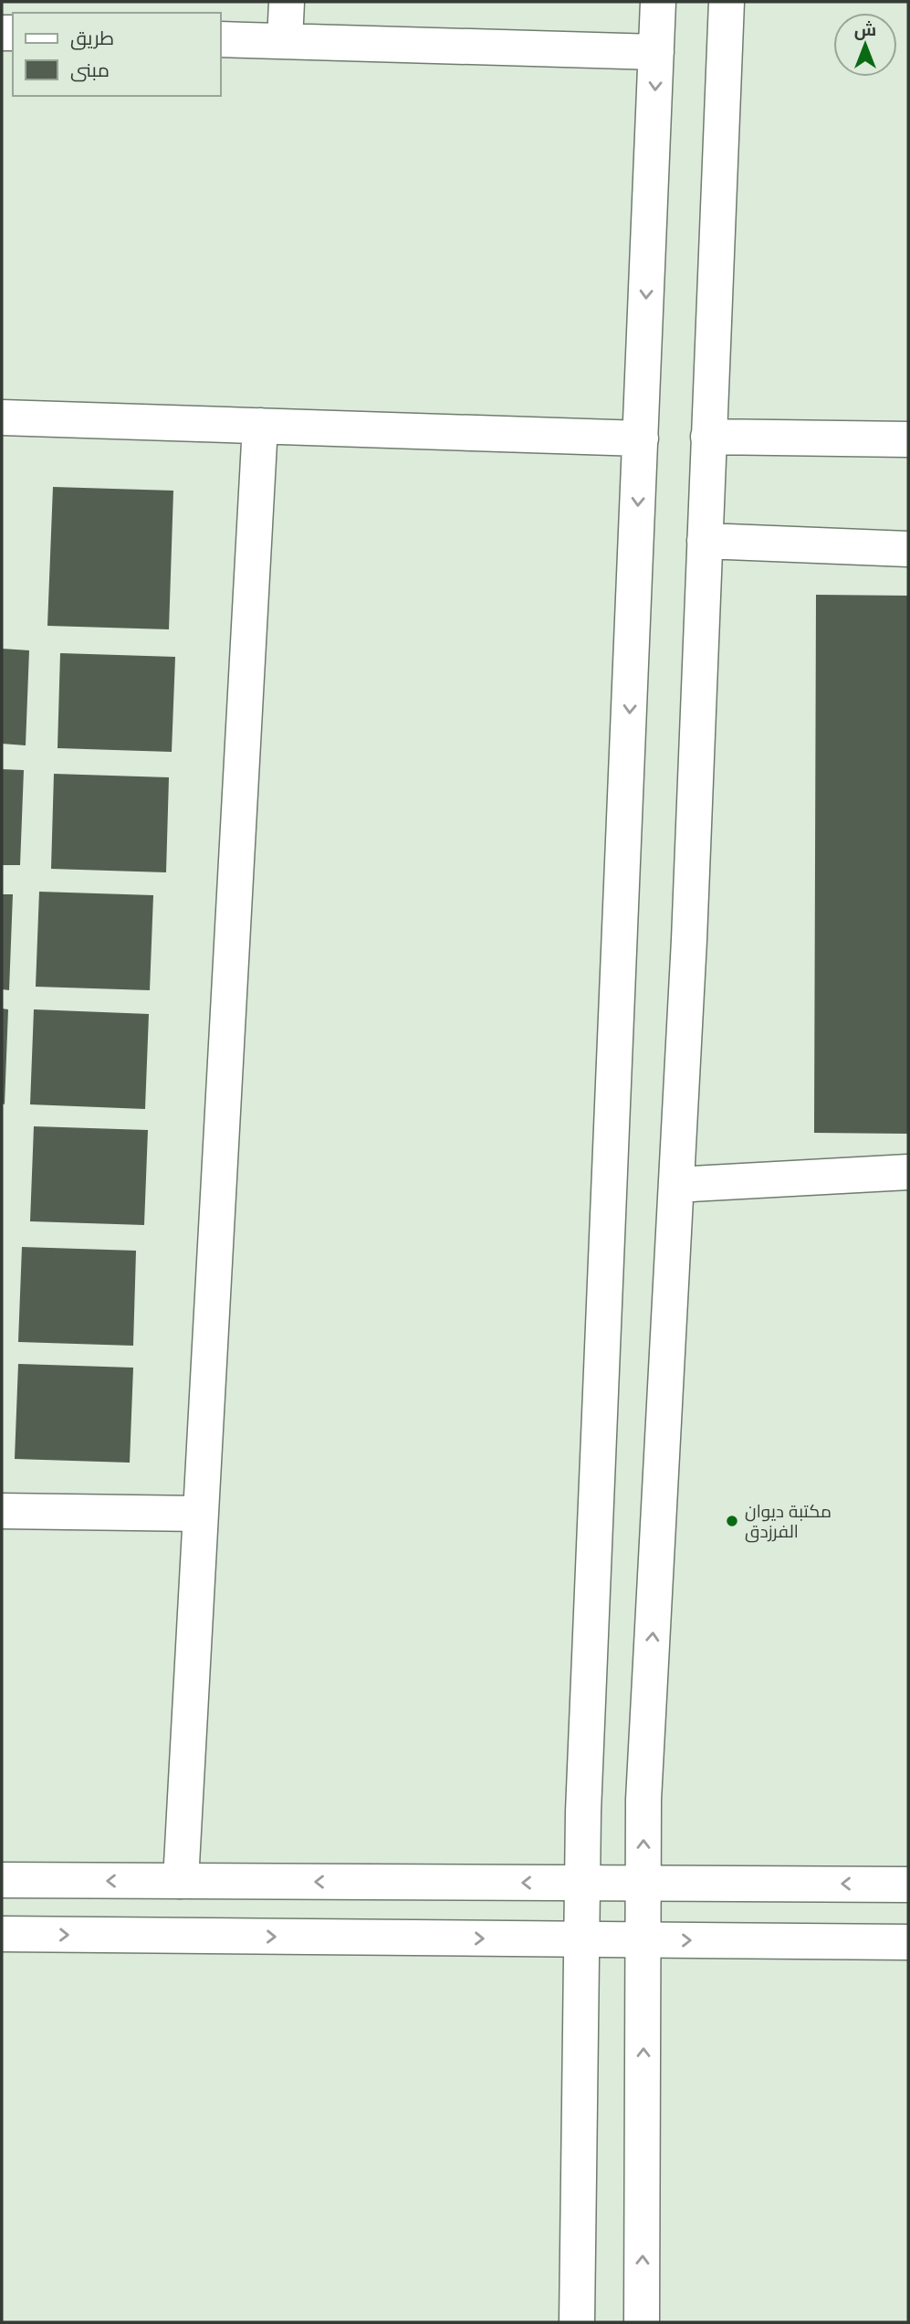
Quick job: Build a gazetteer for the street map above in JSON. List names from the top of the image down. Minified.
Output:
{"places":["مكتبة ديوان الفرزدق"],"legend":["طريق","مبنى"],"north":"top"}
